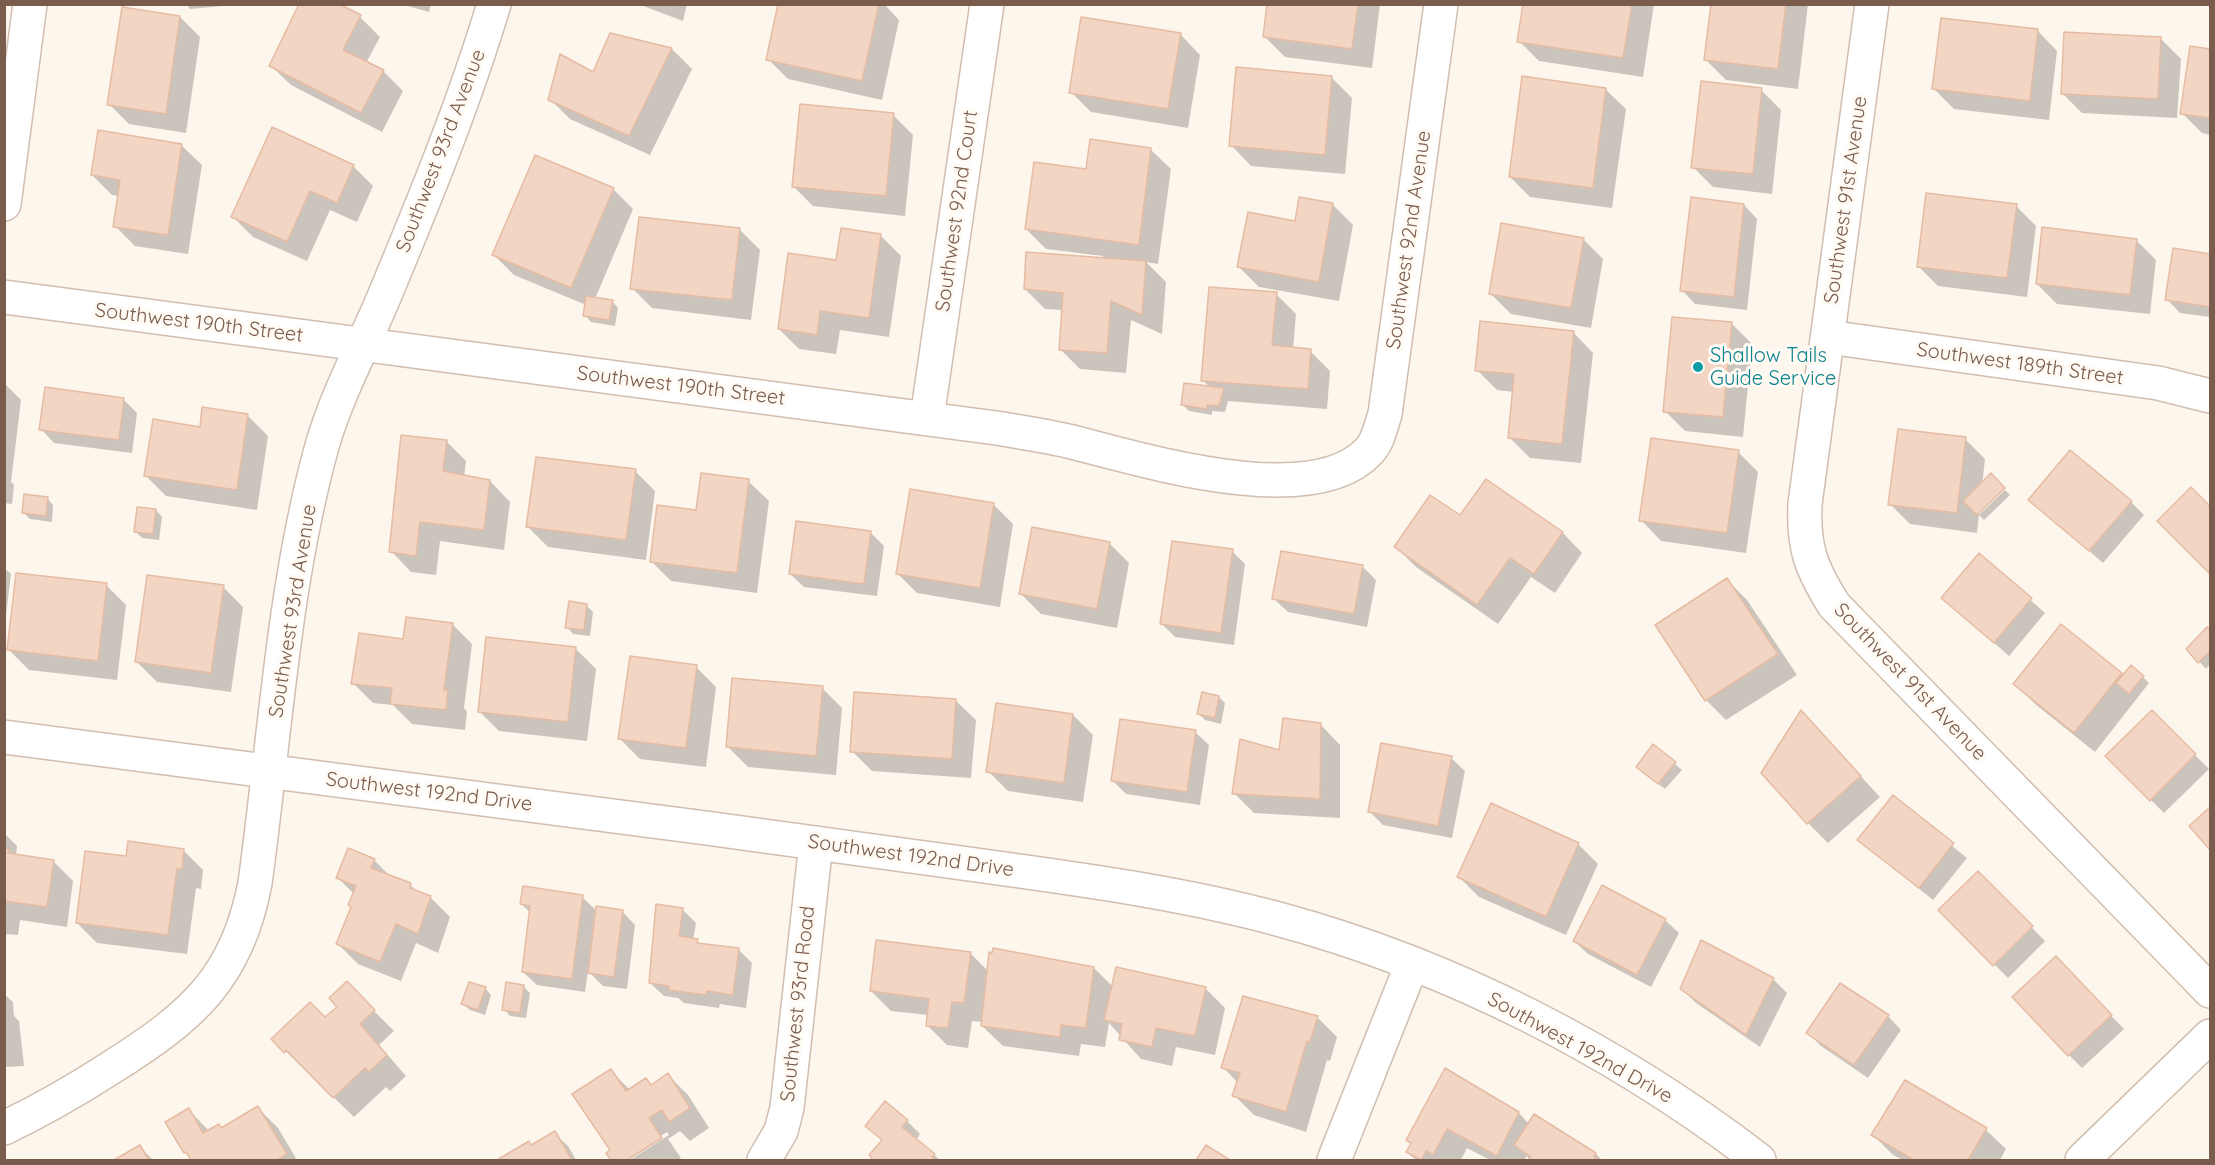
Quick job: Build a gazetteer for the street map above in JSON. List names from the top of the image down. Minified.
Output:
{"streets":{"street":["Southwest 93rd Avenue","Southwest 91st Avenue","Southwest 92nd Court","Southwest 92nd Avenue","Southwest 190th Street","Southwest 189th Street","Southwest 192nd Drive","Southwest 93rd Road"]},"crossings":[["Southwest 93rd Avenue","Southwest 190th Street"],["Southwest 93rd Avenue","Southwest 192nd Drive"],["Southwest 91st Avenue","Southwest 189th Street"],["Southwest 92nd Court","Southwest 190th Street"],["Southwest 92nd Avenue","Southwest 190th Street"],["Southwest 192nd Drive","Southwest 93rd Road"]],"places":["Shallow Tails Guide Service"]}
